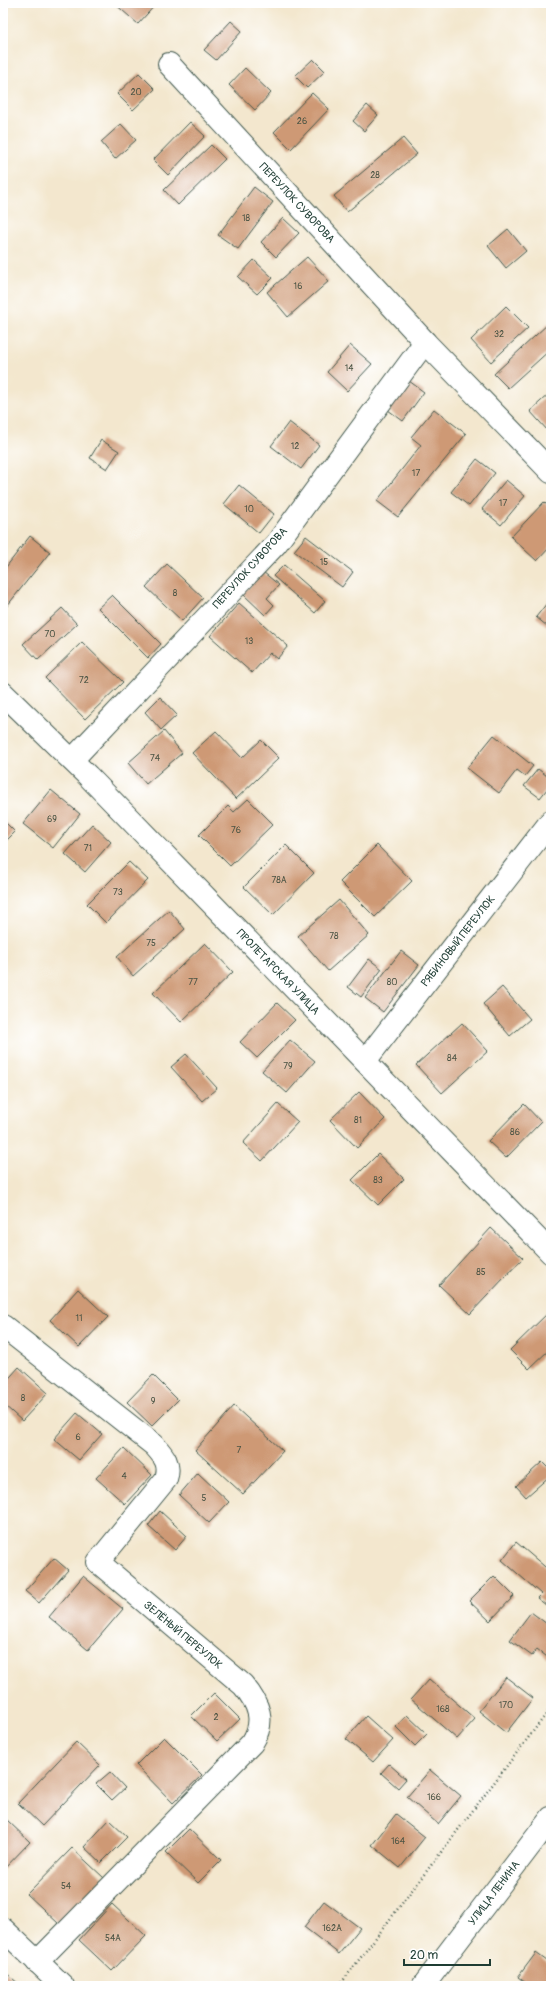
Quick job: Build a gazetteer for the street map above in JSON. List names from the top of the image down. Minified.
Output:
{"streets":{"street":["ПЕРЕУЛОК СУВОРОВА","РЯБИНОВЫЙ ПЕРЕУЛОК","ПРОЛЕТАРСКАЯ УЛИЦА","ЗЕЛЁНЫЙ ПЕРЕУЛОК","УЛИЦА ЛЕНИНА"]},"crossings":[["ПЕРЕУЛОК СУВОРОВА","ПРОЛЕТАРСКАЯ УЛИЦА"],["РЯБИНОВЫЙ ПЕРЕУЛОК","ПРОЛЕТАРСКАЯ УЛИЦА"]],"house_numbers":["20","26","28","18","16","32","14","12","17","17","10","15","8","70","13","72","74","69","76","71","78А","73","78","75","77","80","84","79","81","86","83","85","11","8","9","6","7","4","5","170","168","2","166","164","54","162А","54А"],"scale_bar":"20 m"}
